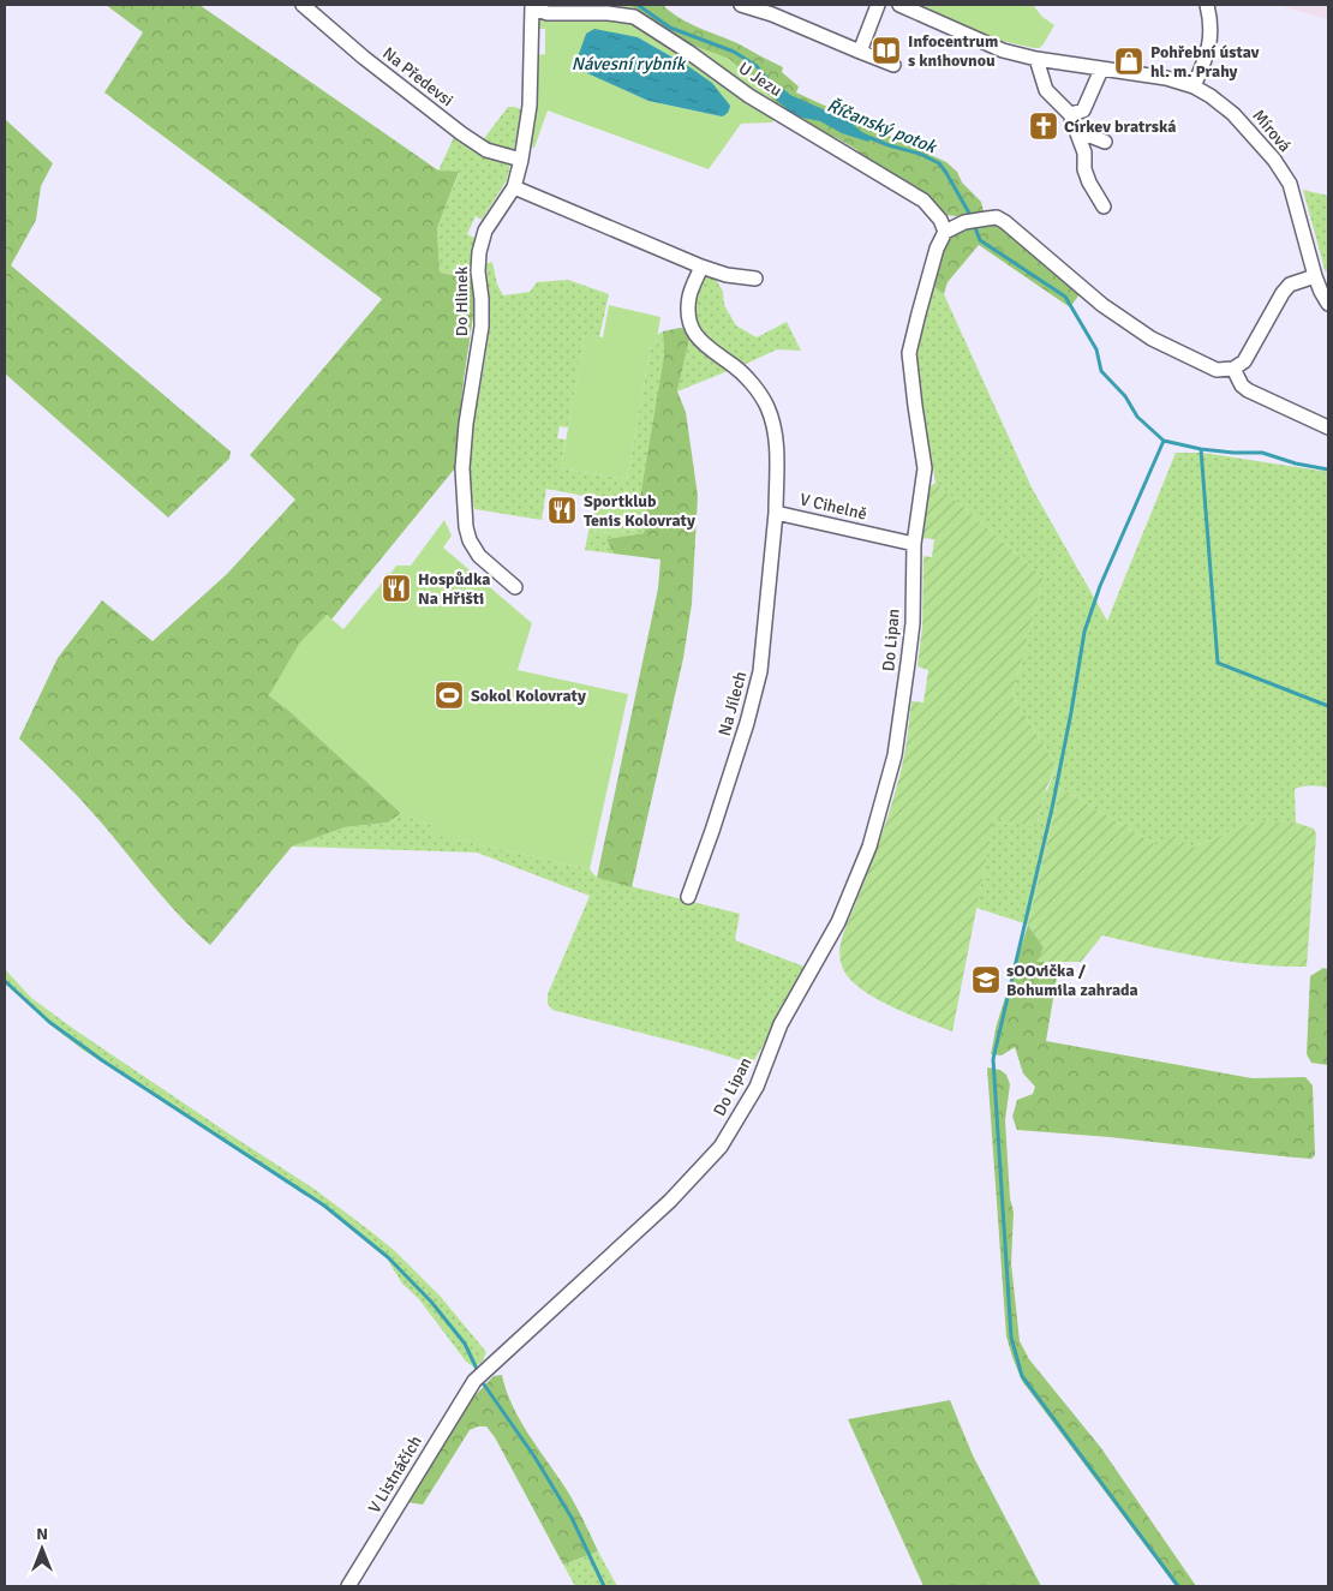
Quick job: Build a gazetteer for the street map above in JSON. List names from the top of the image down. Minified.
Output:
{"streets":{"street":["Na Předevsi","U Jezu","Mírová","Do Hlinek","V Cihelně","Do Lipan","Na Jílech","V Listnáčích"]},"crossings":[["Na Předevsi","Do Hlinek"],["U Jezu","Do Hlinek"],["U Jezu","Do Lipan"],["V Cihelně","Do Lipan"],["V Cihelně","Na Jílech"],["Do Lipan","V Listnáčích"]],"water":["Návesní rybník","Říčanský potok"],"places":{"library":["Infocentrum s knihovnou"],"shop":["Pohřební ústav hl. m. Prahy"],"church":["Církev bratrská"],"restaurant":["Sportklub Tenis Kolovraty","Hospůdka Na Hřišti"],"sports":["Sokol Kolovraty"],"school or university":["sOOvička / Bohumila zahrada"]},"north":"top"}
